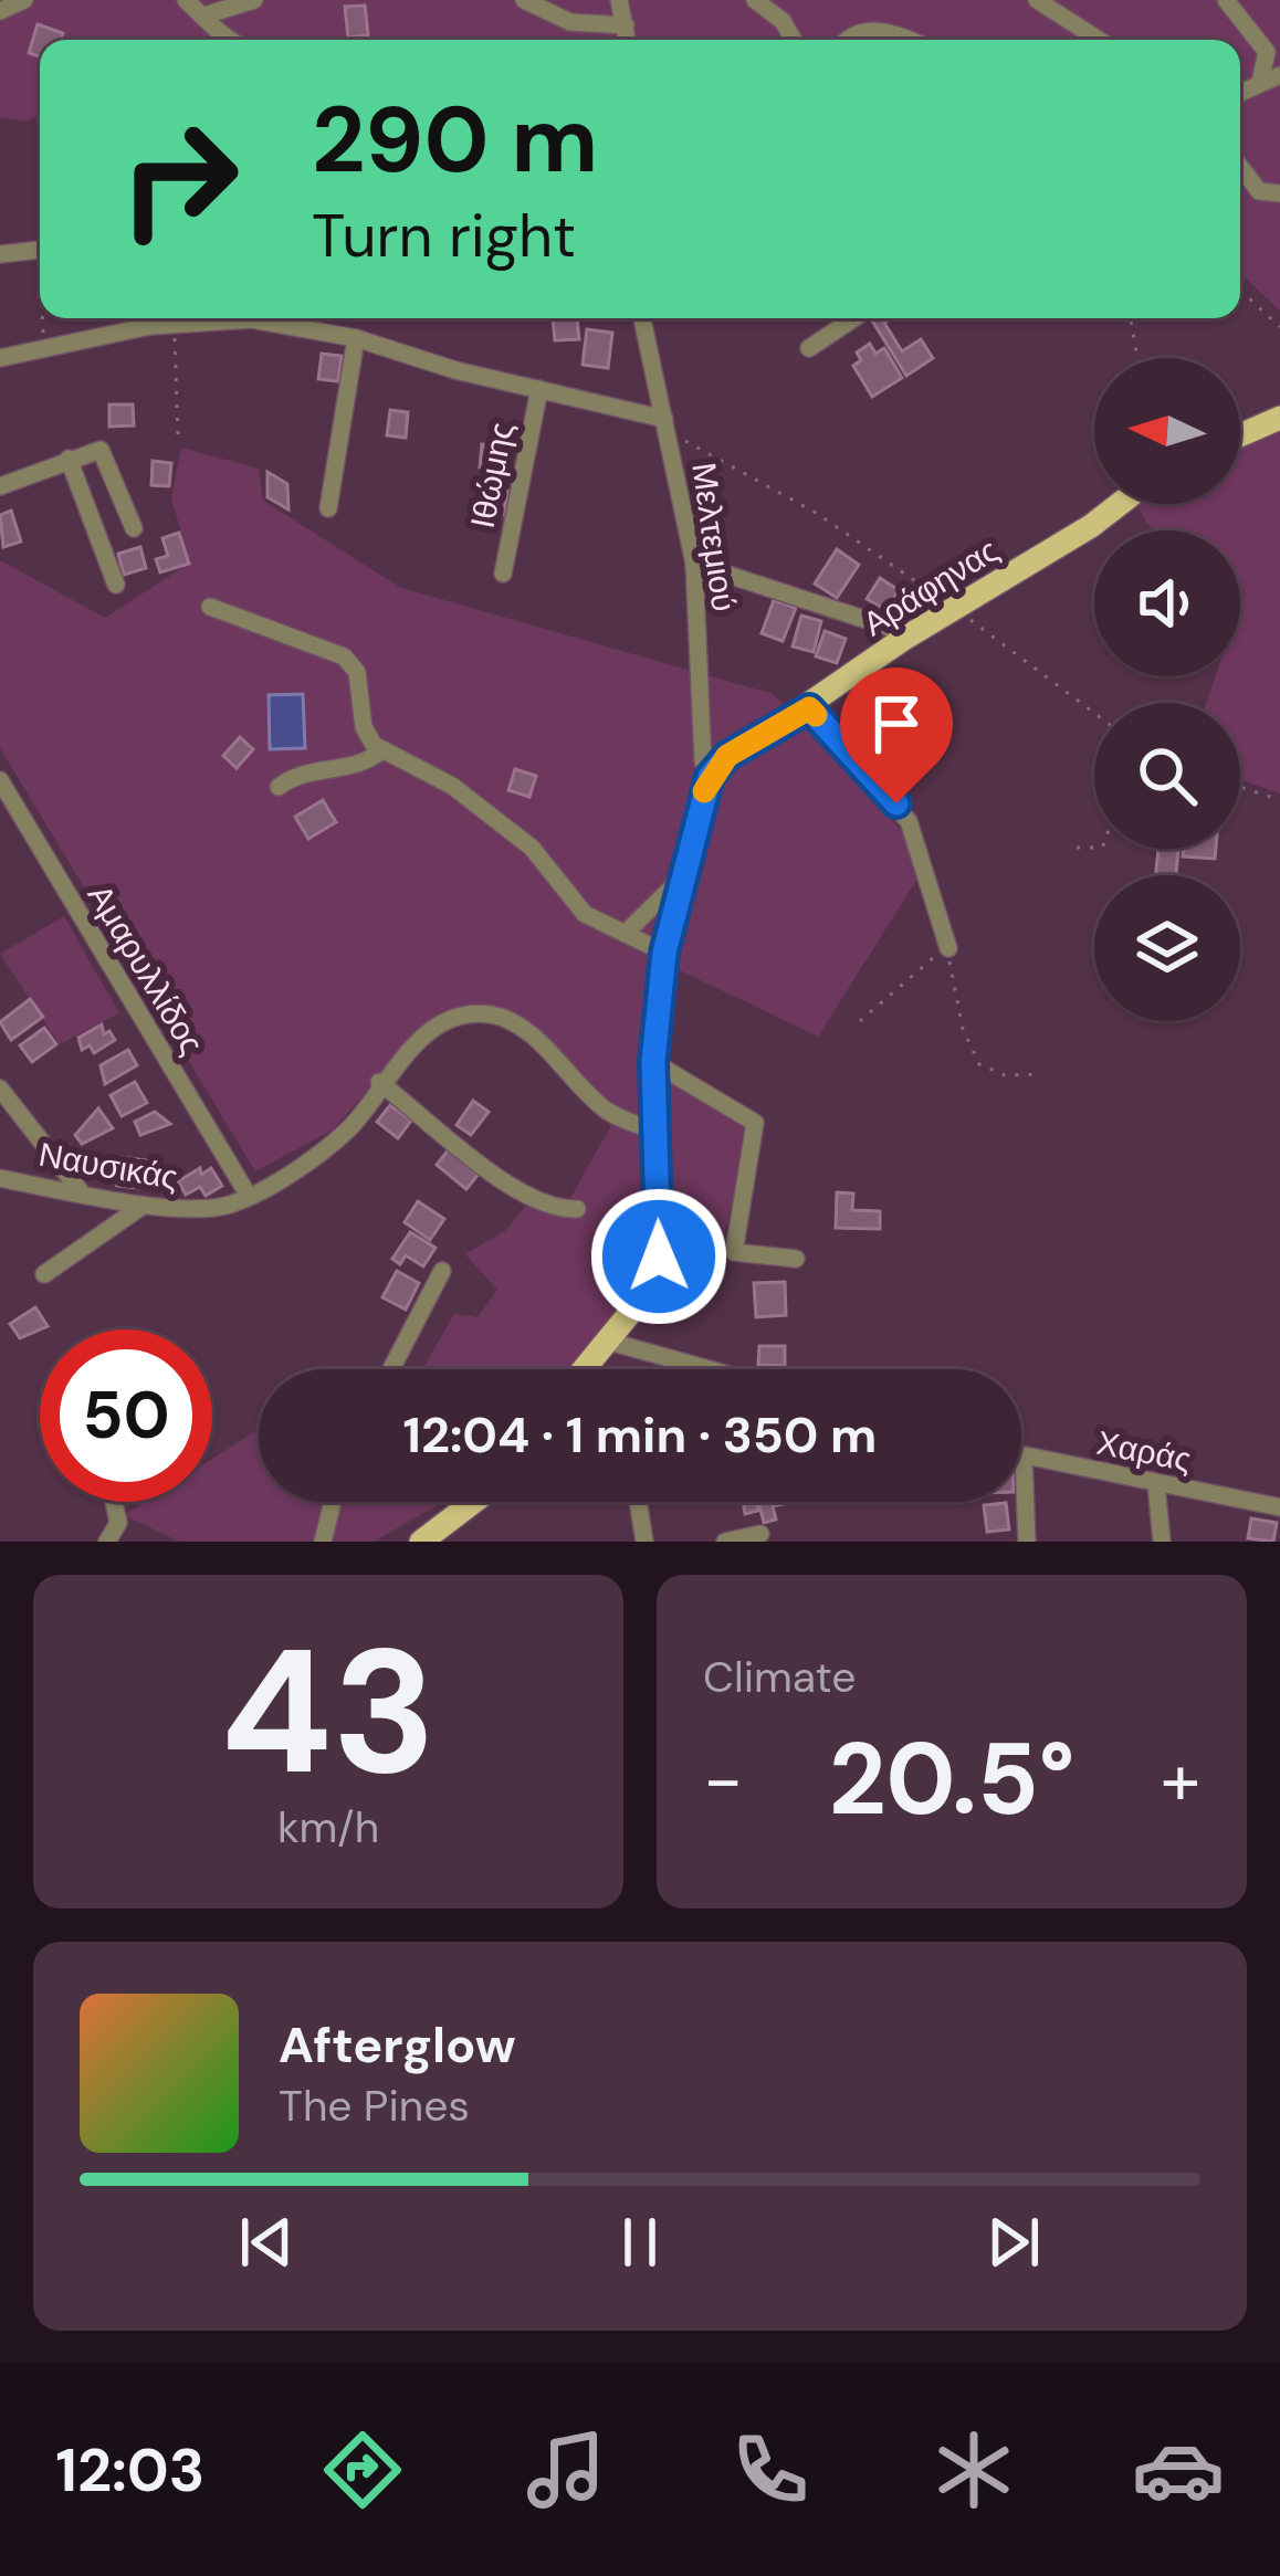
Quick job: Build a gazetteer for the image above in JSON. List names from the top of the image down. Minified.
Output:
{"streets":{"main road":["Αράφηνας"],"street":["Ιθώμης","Μελτεμιού","Αμαρυλλίδος","Ναυσικάς","Χαράς"]},"crossings":[["Μελτεμιού","Αράφηνας"]],"north":"left","page":{"turn":["290 m","Turn right"],"limit":"50","trip":"12:04 · 1 min · 350 m","tile":[["43","km/h"],"Climate"],"heat":["−","20.5°","+"],"song":["Afterglow","The Pines"],"tabs":"12:03"}}
